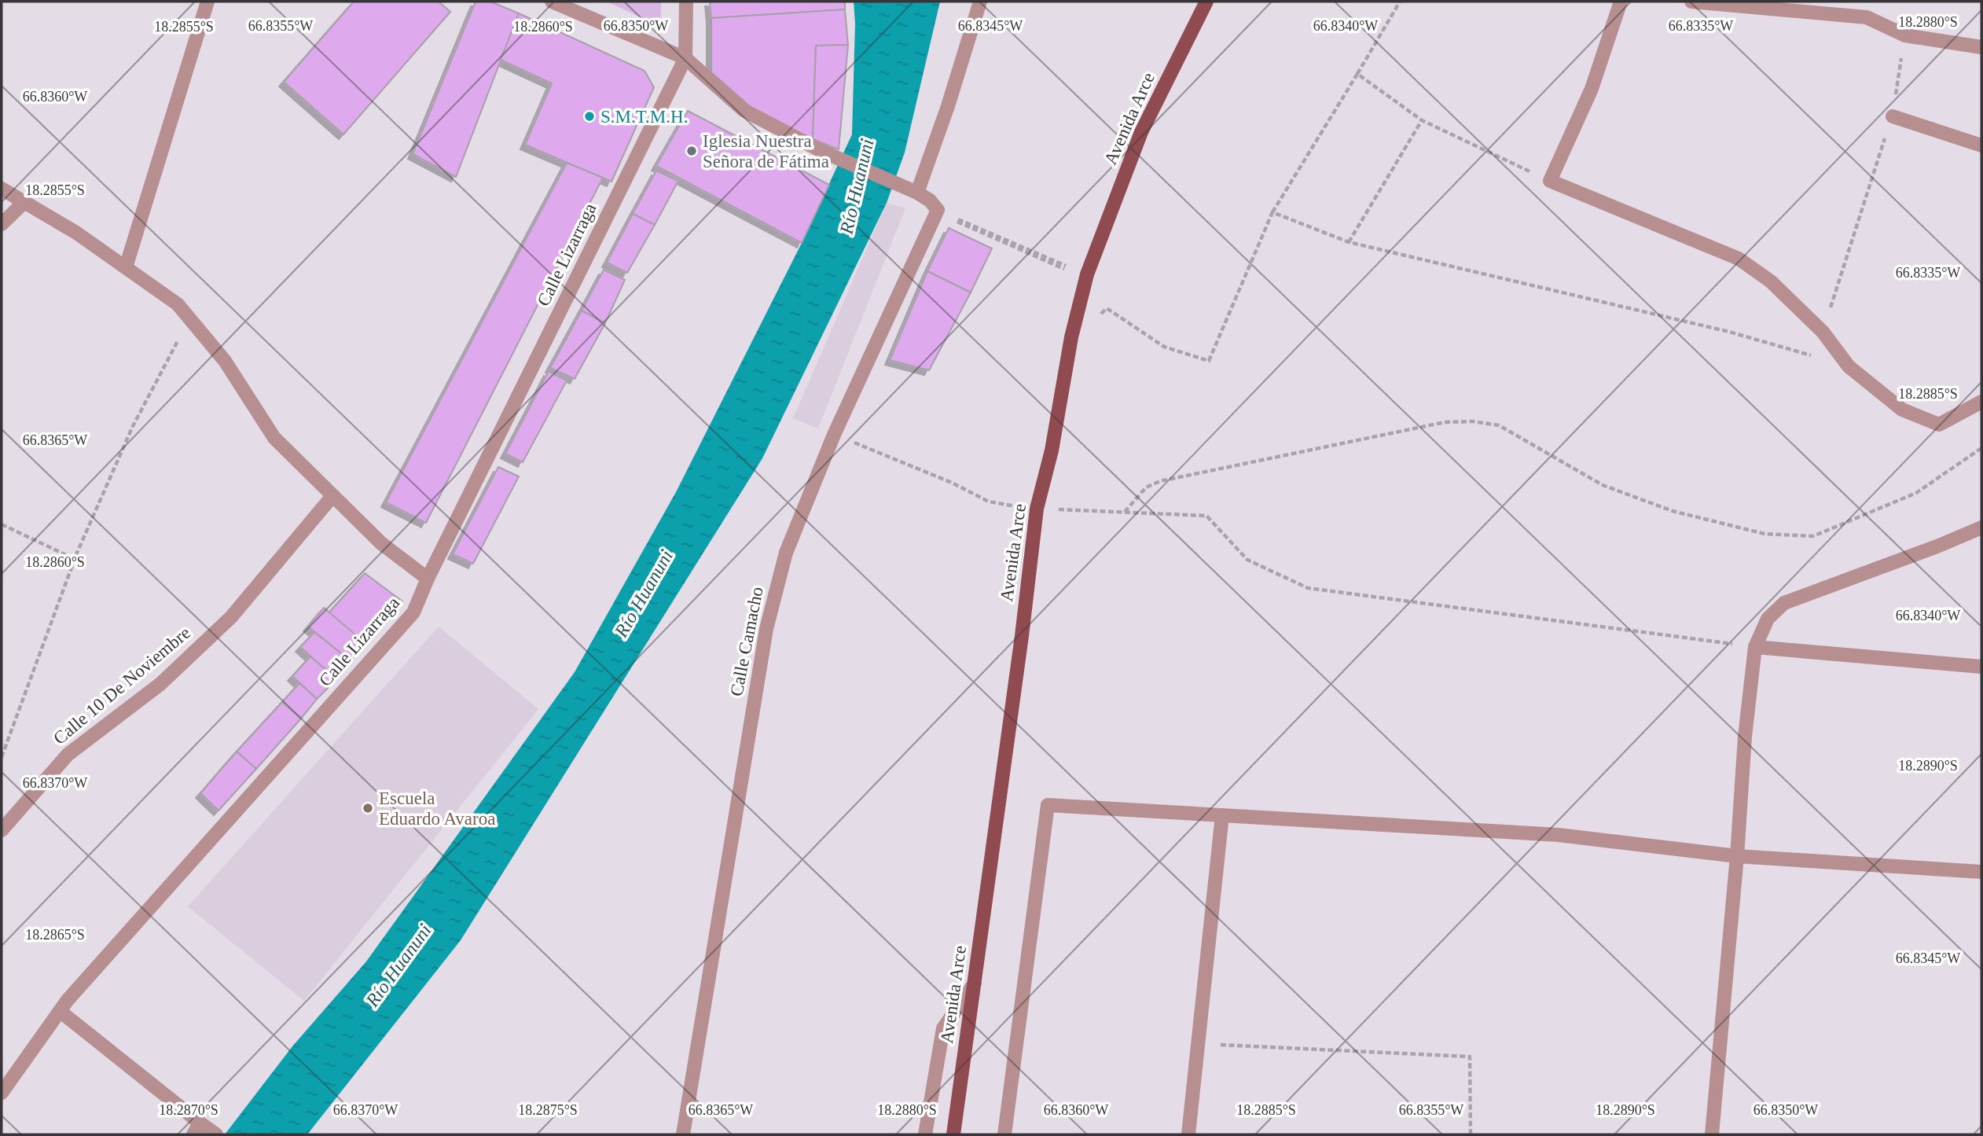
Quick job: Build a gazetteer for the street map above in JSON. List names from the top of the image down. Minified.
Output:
{"streets":{"main road":["Avenida Arce"],"street":["Calle Lizarraga","Calle Camacho","Calle 10 De Noviembre"]},"water":["Río Huanuni"],"places":["S.M.T.M.H.","Iglesia Nuestra Señora de Fátima","Escuela Eduardo Avaroa"],"coordinates":["18.2880°S","66.8355°W","66.8350°W","66.8345°W","66.8340°W","66.8335°W","18.2855°S","18.2860°S","66.8360°W","18.2885°S","66.8365°W","18.2890°S","66.8370°W","18.2865°S","18.2870°S","18.2875°S"]}
